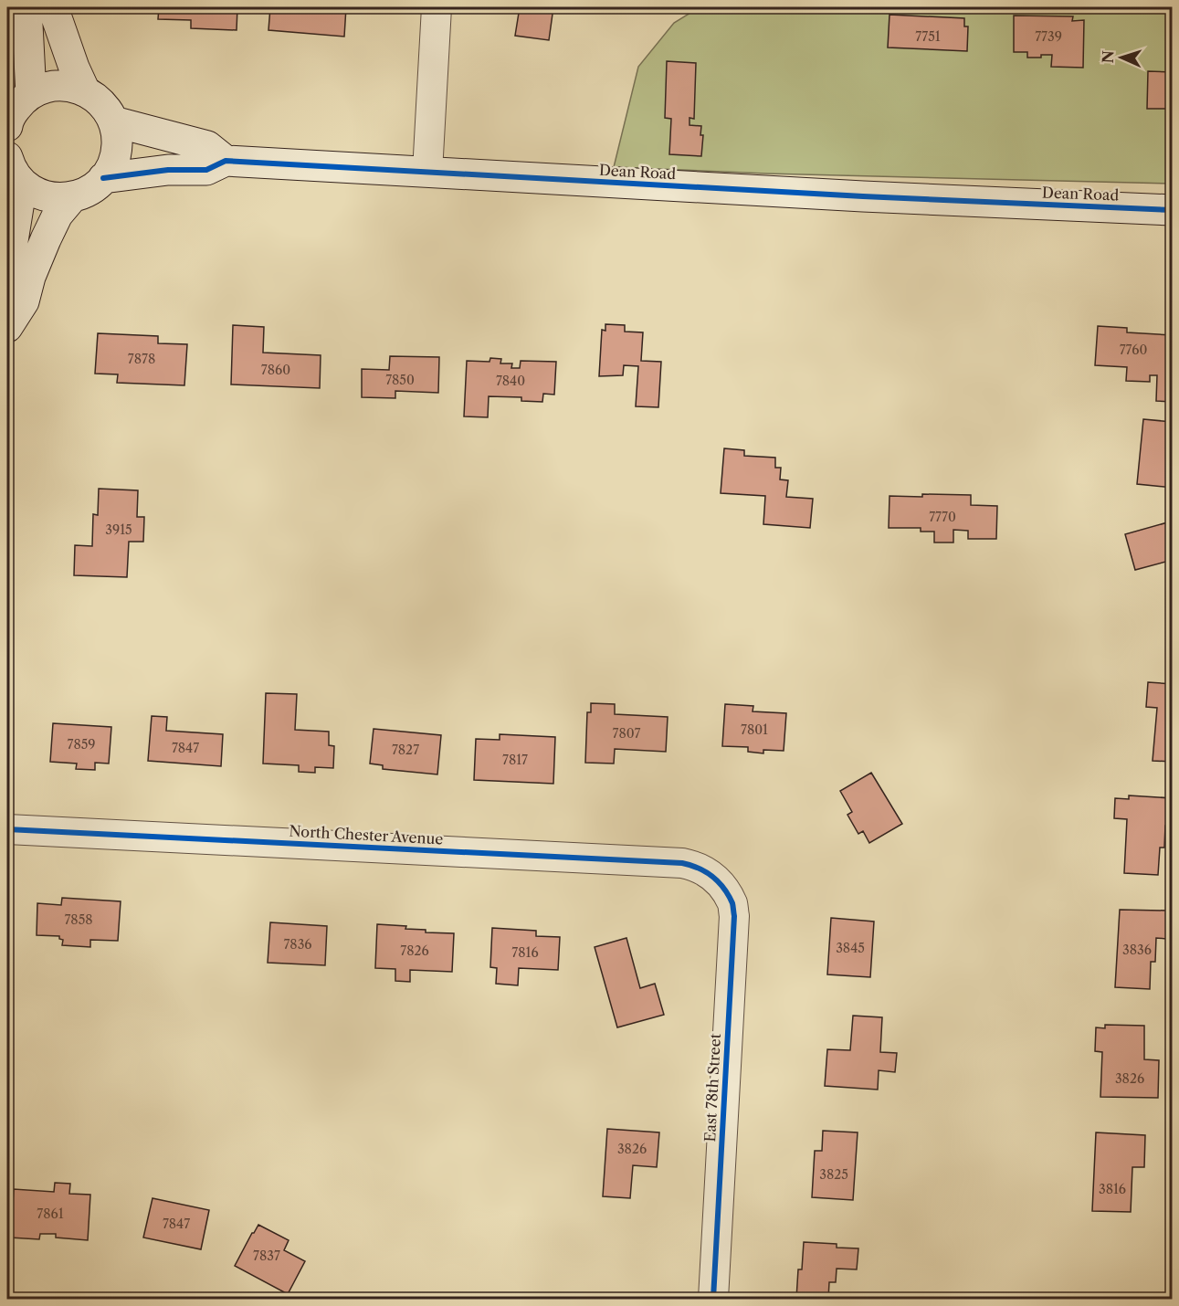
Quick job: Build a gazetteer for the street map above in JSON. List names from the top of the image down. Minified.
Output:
{"streets":{"street":["Dean Road","North Chester Avenue","East 78th Street"]},"crossings":[["North Chester Avenue","East 78th Street"]],"house_numbers":["7751","7739","7760","7878","7860","7850","7840","7770","3915","7801","7807","7859","7847","7827","7817","7858","7836","3845","3836","7826","7816","3826","3826","3825","3816","7861","7847","7837"],"north":"left"}
